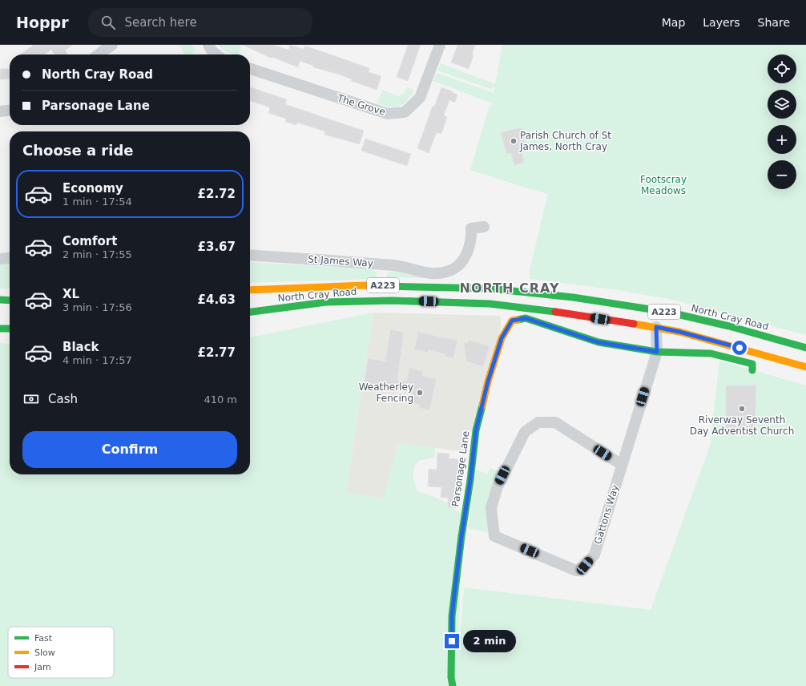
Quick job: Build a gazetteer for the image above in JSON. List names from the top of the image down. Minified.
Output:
{"streets":{"main road":["A223","North Cray Road","Parsonage Lane"],"street":["The Grove","St James Way","Gattons Way"]},"crossings":[["North Cray Road","Gattons Way"],["Parsonage Lane","Gattons Way"]],"districts":["NORTH CRAY"],"parks":["Footscray Meadows"],"places":["Parish Church of St James, North Cray","Weatherley Fencing","Riverway Seventh Day Adventist Church"],"legend":["Fast","Slow","Jam"],"page":{"header":"Hoppr","search":"Search here","nav":["Map","Layers","Share"],"map_buttons":["+","−"],"banner":["North Cray Road","Parsonage Lane"],"heading":"Choose a ride","list":[{"name":"Economy","note":"1 min · 17:54","value":"£2.72"},{"name":"Comfort","note":"2 min · 17:55","value":"£3.67"},{"name":"XL","note":"3 min · 17:56","value":"£4.63"},{"name":"Black","note":"4 min · 17:57","value":"£2.77"}],"pay":["Cash","410 m"],"buttons":"Confirm","bubble":"2 min"}}
